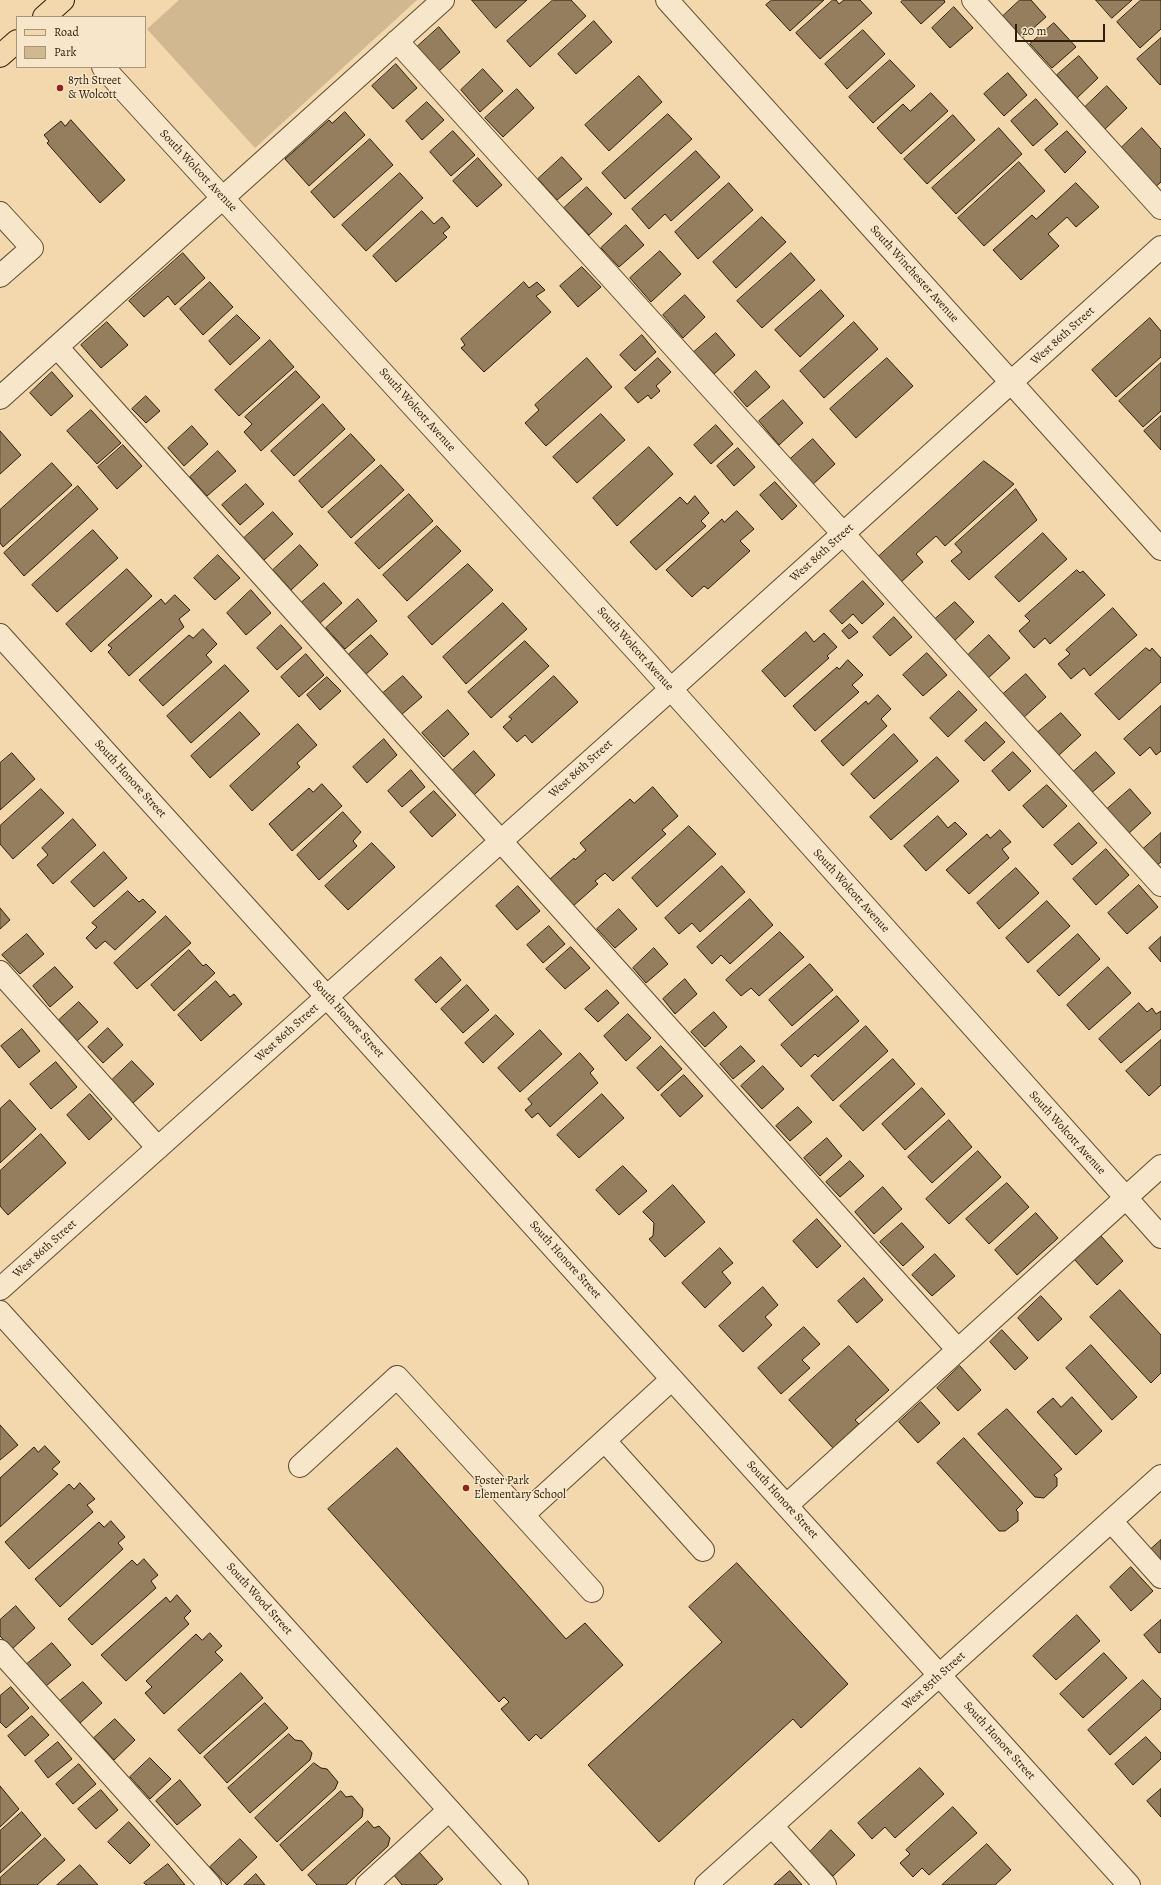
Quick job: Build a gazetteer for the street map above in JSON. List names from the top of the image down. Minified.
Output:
{"streets":{"street":["South Wolcott Avenue","South Winchester Avenue","West 86th Street","South Honore Street","South Wood Street","West 85th Street"]},"crossings":[["South Wolcott Avenue","West 86th Street"],["South Winchester Avenue","West 86th Street"],["West 86th Street","South Honore Street"],["South Honore Street","West 85th Street"]],"places":["87th Street & Wolcott","Foster Park Elementary School"],"legend":["Road","Park"],"scale_bar":"20 m"}
